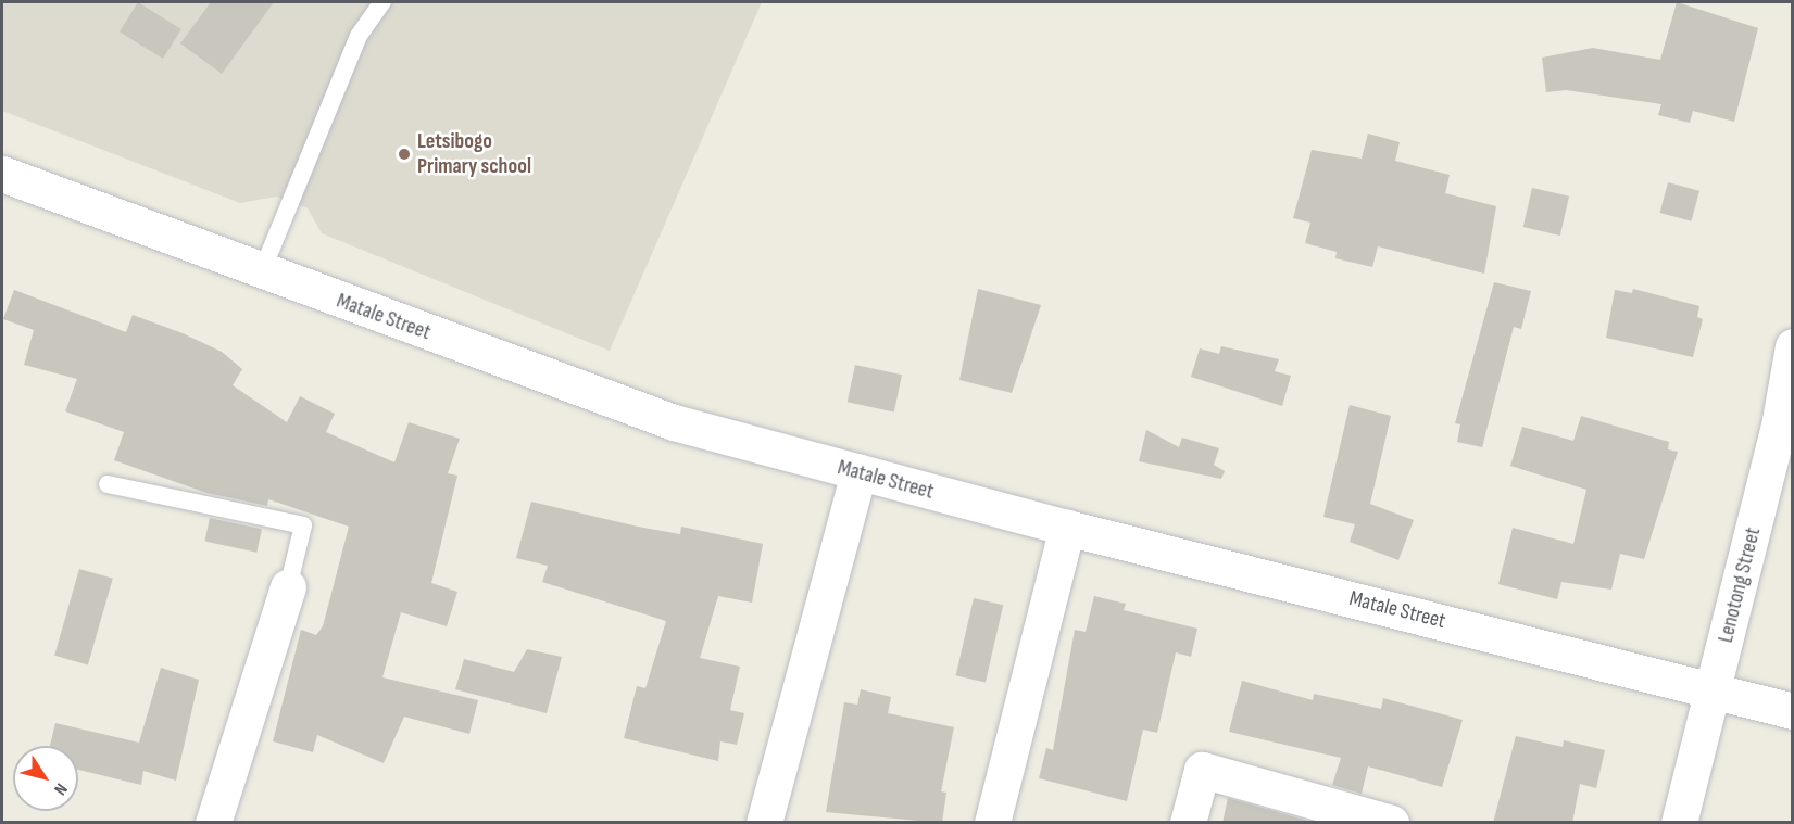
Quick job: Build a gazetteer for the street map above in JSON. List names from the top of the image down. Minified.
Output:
{"streets":{"street":["Matale Street","Lenotong Street"]},"crossings":[["Matale Street","Lenotong Street"]],"places":["Letsibogo Primary school"],"north":"bottom right"}
